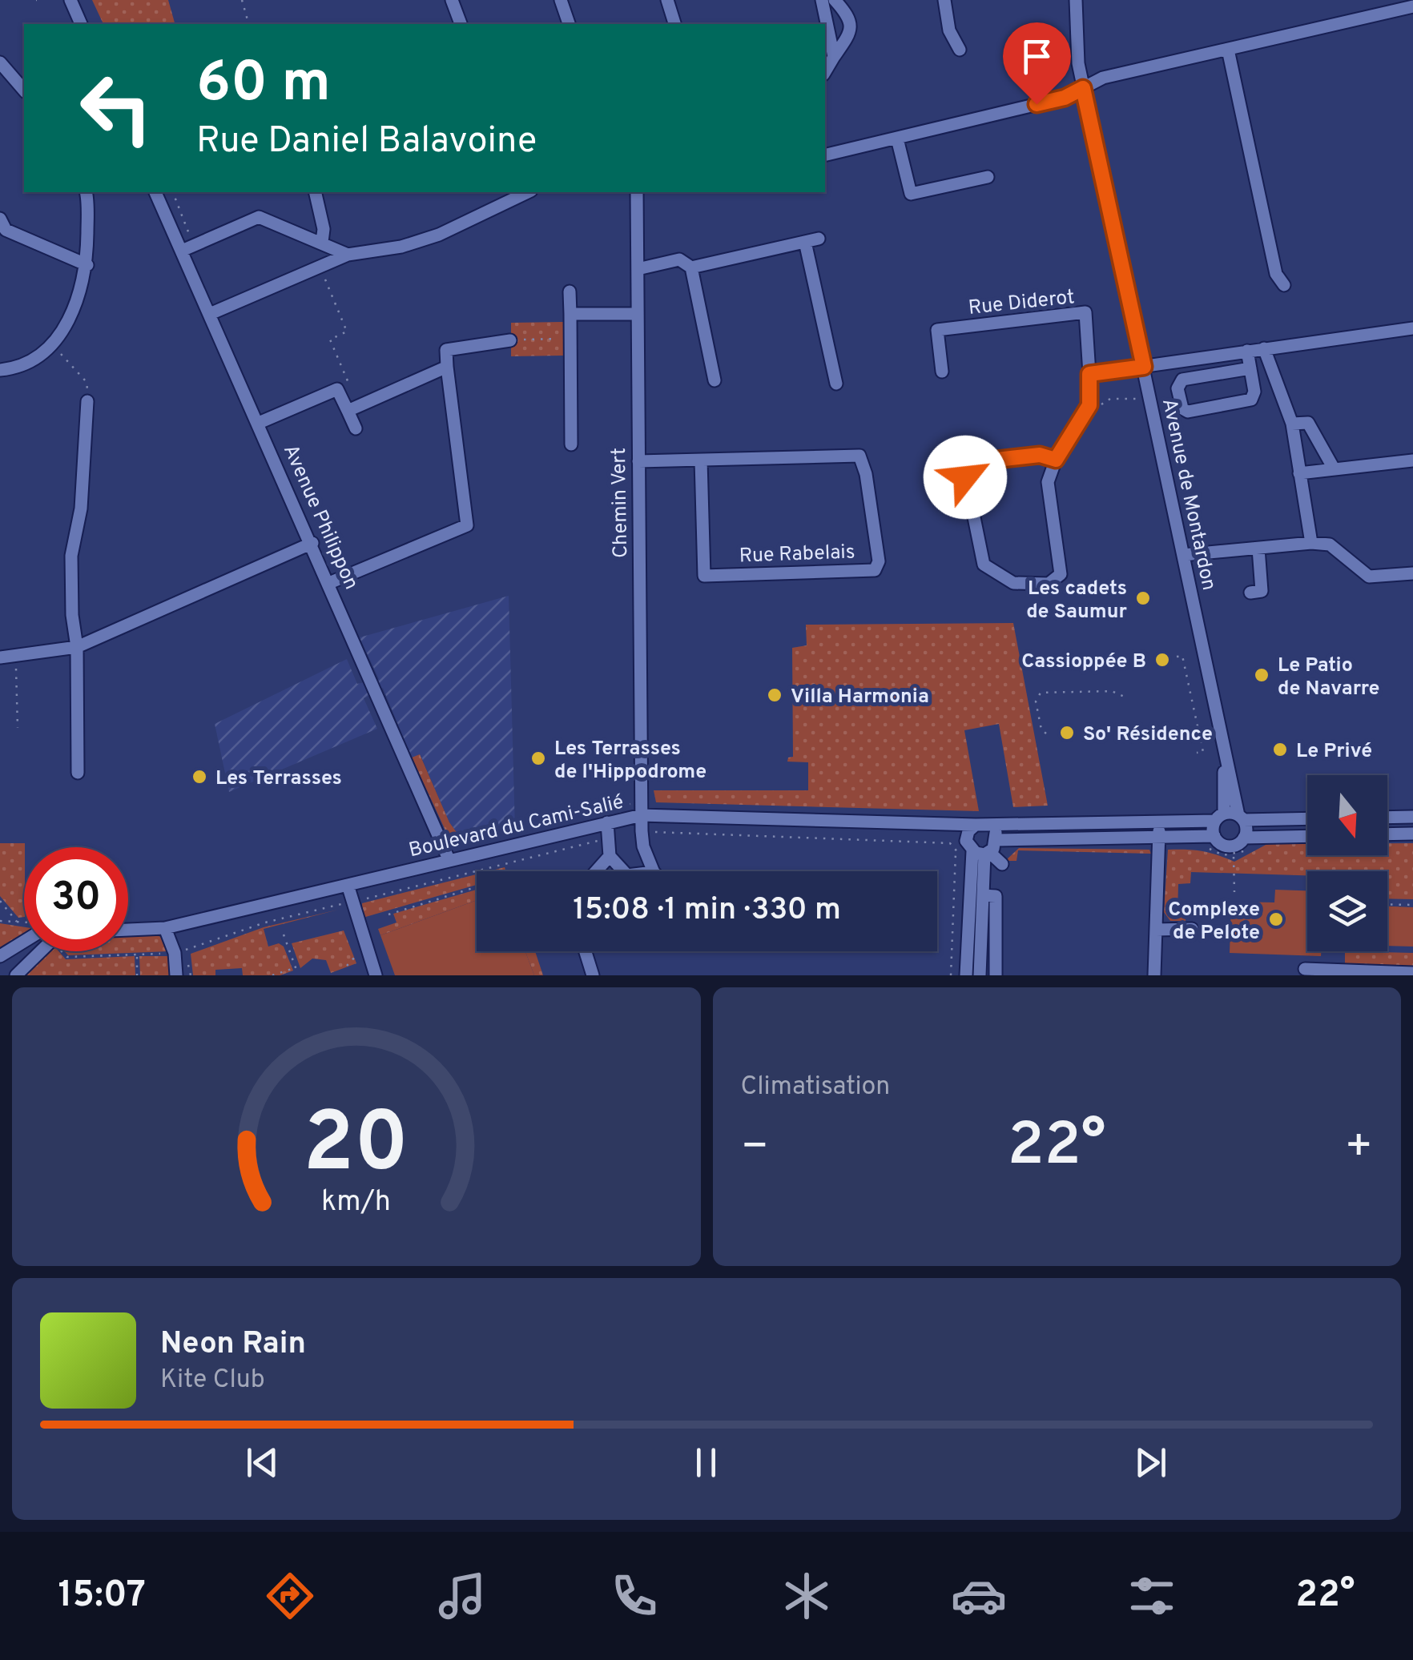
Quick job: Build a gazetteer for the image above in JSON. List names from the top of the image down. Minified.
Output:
{"streets":{"street":["Rue Diderot","Avenue de Montardon","Chemin Vert","Avenue Philippon","Rue Rabelais","Boulevard du Cami-Salié"]},"crossings":[["Avenue de Montardon","Boulevard du Cami-Salié"],["Chemin Vert","Rue Rabelais"],["Chemin Vert","Boulevard du Cami-Salié"],["Avenue Philippon","Boulevard du Cami-Salié"]],"places":["Les cadets de Saumur","Cassioppée B","Le Patio de Navarre","Villa Harmonia","So' Résidence","Le Privé","Les Terrasses de l'Hippodrome","Les Terrasses","Complexe de Pelote"],"north":"bottom","page":{"turn":["60 m","Rue Daniel Balavoine"],"limit":"30","trip":"15:08 · 1 min · 330 m","tile":"Climatisation","heat":["−","22°","+"],"song":["Neon Rain","Kite Club"],"tabs":["15:07","22°"],"gauge":["20","km/h"]}}
